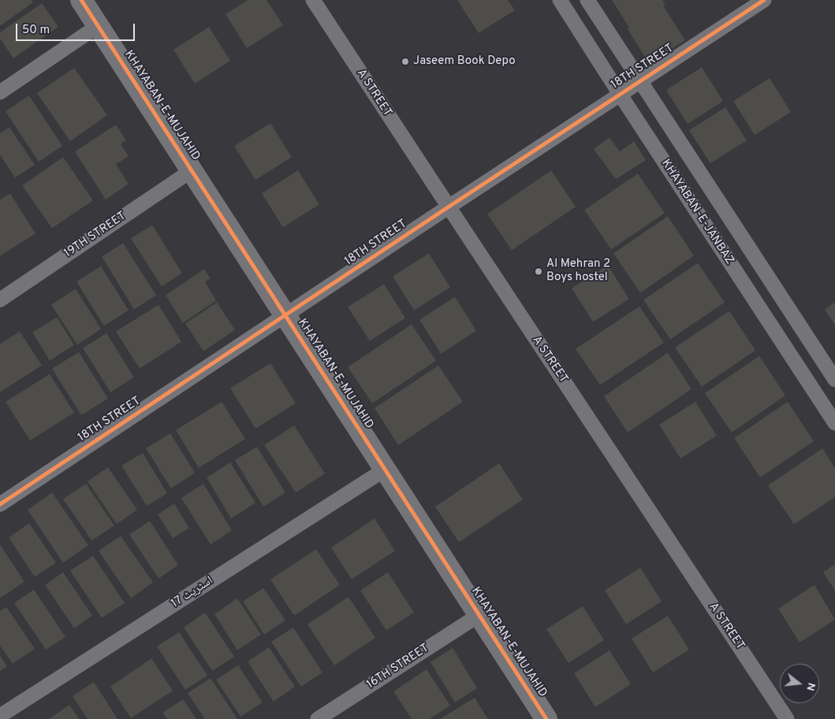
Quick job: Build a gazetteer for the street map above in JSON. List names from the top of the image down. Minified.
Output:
{"streets":{"main road":["KHAYABAN-E-MUJAHID"],"street":["18TH STREET","A STREET","KHAYABAN-E-JANBAZ","19TH STREET","اسٹریٹ 17","16TH STREET"]},"crossings":[["18TH STREET","A STREET"],["18TH STREET","KHAYABAN-E-MUJAHID"],["18TH STREET","KHAYABAN-E-JANBAZ"],["KHAYABAN-E-MUJAHID","19TH STREET"],["KHAYABAN-E-MUJAHID","اسٹریٹ 17"],["KHAYABAN-E-MUJAHID","16TH STREET"]],"places":["Jaseem Book Depo","Al Mehran 2 Boys hostel"],"scale_bar":"50 m","north":"right"}
